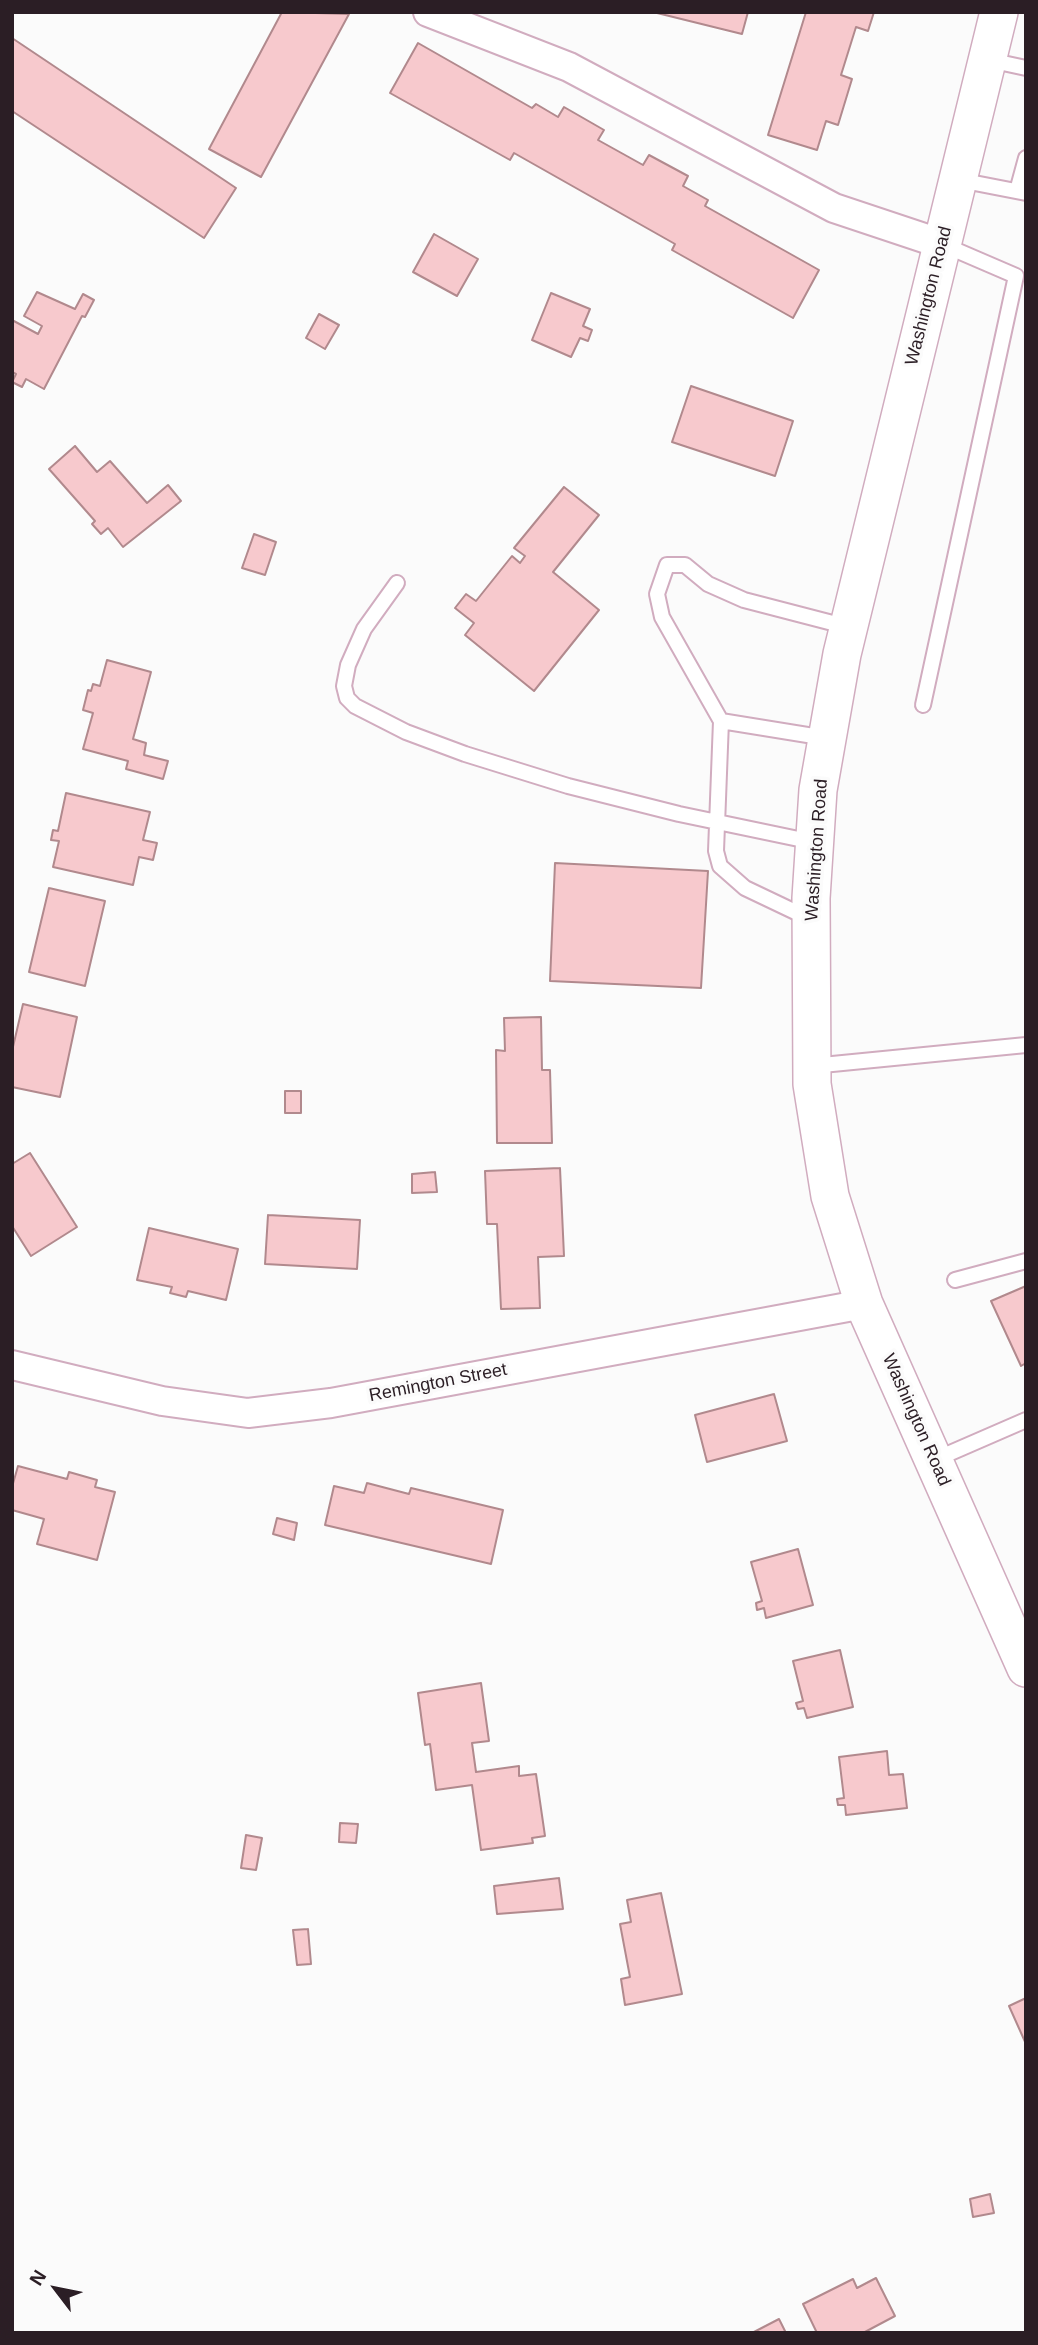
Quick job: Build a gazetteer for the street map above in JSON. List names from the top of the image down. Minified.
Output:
{"streets":{"street":["Washington Road","Remington Street"]},"crossings":[["Washington Road","Remington Street"]],"north":"top left"}
